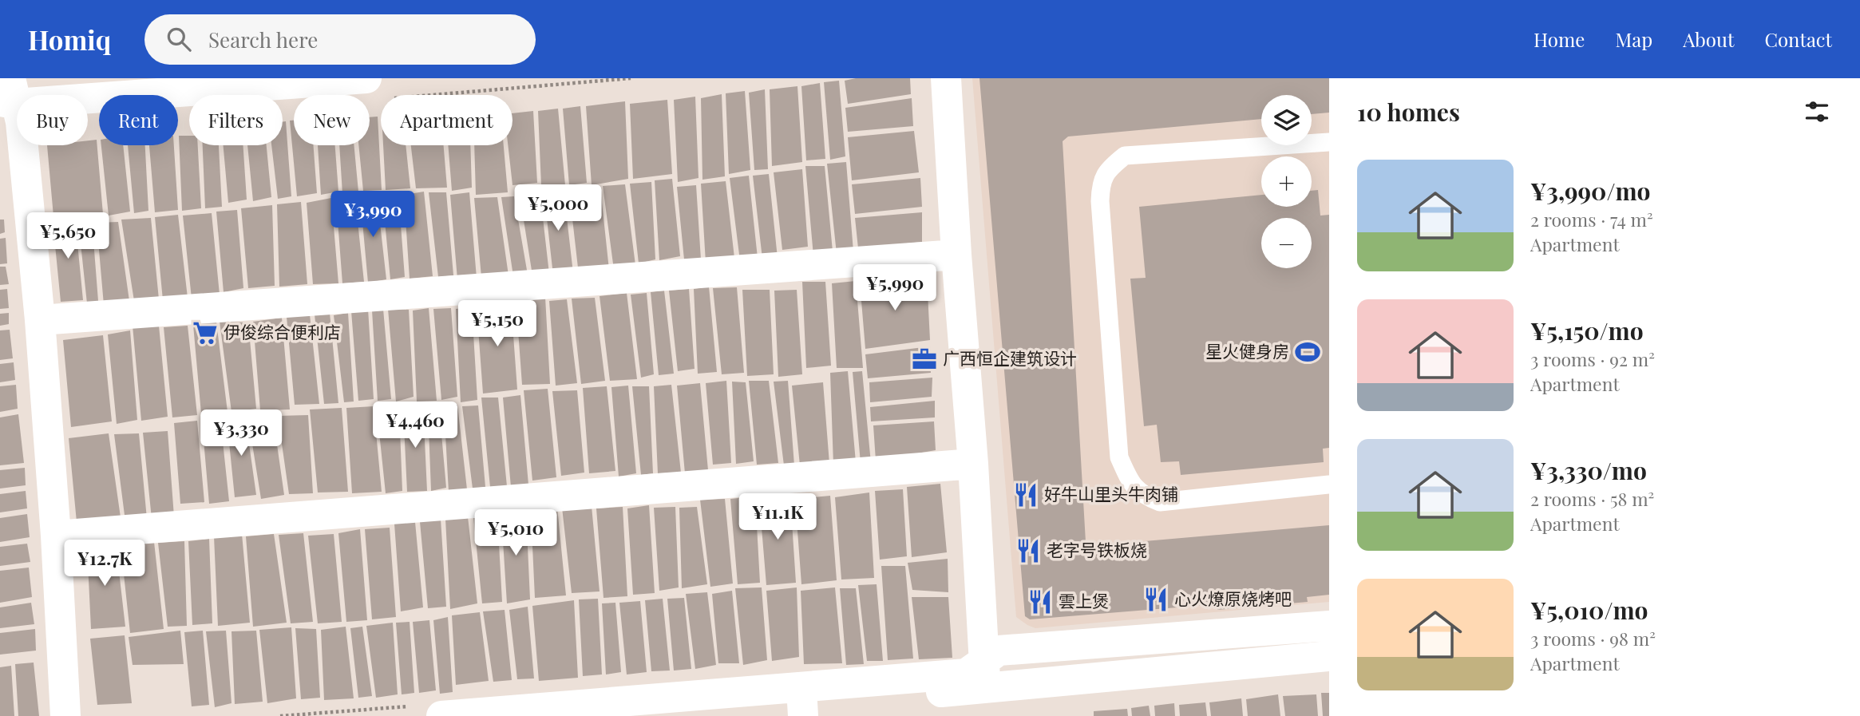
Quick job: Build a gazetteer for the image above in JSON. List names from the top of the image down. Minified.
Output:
{"places":{"supermarket":["伊俊综合便利店"],"sports":["星火健身房"],"office":["广西恒企建筑设计"],"restaurant":["好牛山里头牛肉铺","老字号铁板烧","心火燎原烧烤吧","雲上煲"]},"page":{"header":"Homiq","search":"Search here","nav":["Home","Map","About","Contact"],"heading":"10 homes","map_buttons":["+","−"],"chip":["Buy","Rent","Filters","New","Apartment"],"list":[{"name":"¥3,990/mo","note":"2 rooms · 74 m² · Apartment"},{"name":"¥5,150/mo","note":"3 rooms · 92 m² · Apartment"},{"name":"¥3,330/mo","note":"2 rooms · 58 m² · Apartment"},{"name":"¥5,010/mo","note":"3 rooms · 98 m² · Apartment"}],"price":["¥5,000","¥3,990","¥5,650","¥5,990","¥5,150","¥4,460","¥3,330","¥11.1K","¥5,010","¥12.7K"]}}
